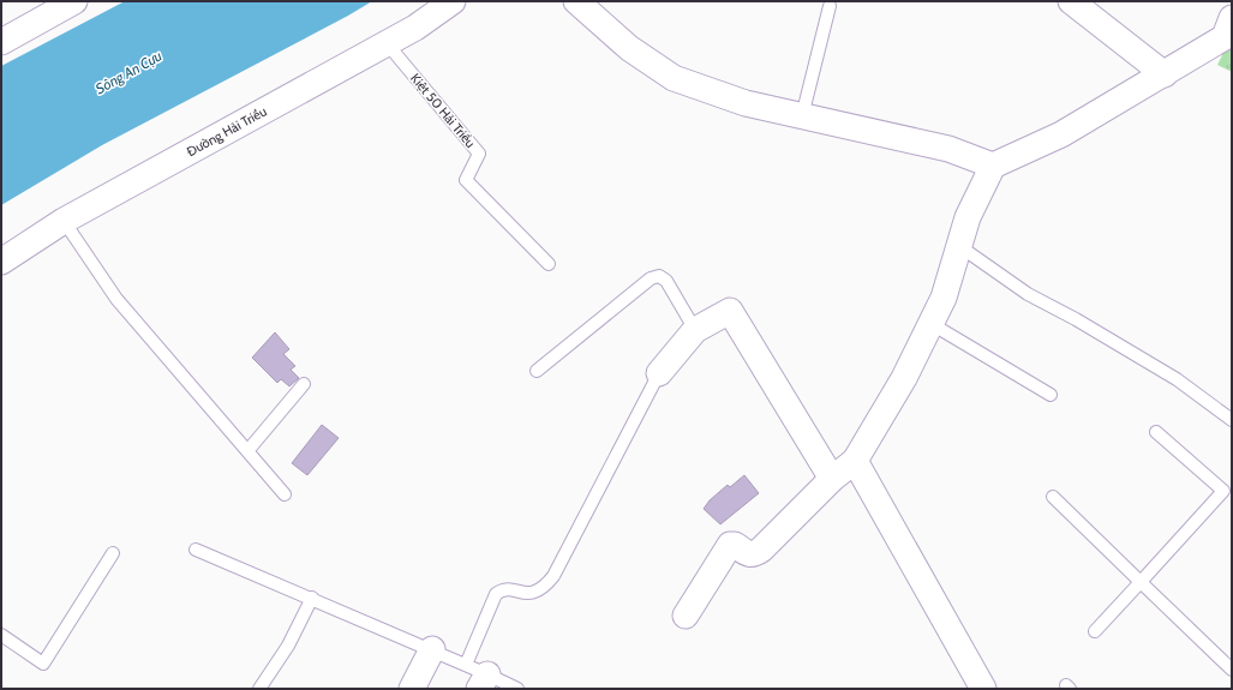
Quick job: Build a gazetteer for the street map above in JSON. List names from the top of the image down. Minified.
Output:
{"streets":{"street":["Đường Hải Triều"],"lane":["Kiệt 50 Hải Triều"]},"crossings":[["Kiệt 50 Hải Triều","Đường Hải Triều"]],"water":["Sông An Cựu"]}
